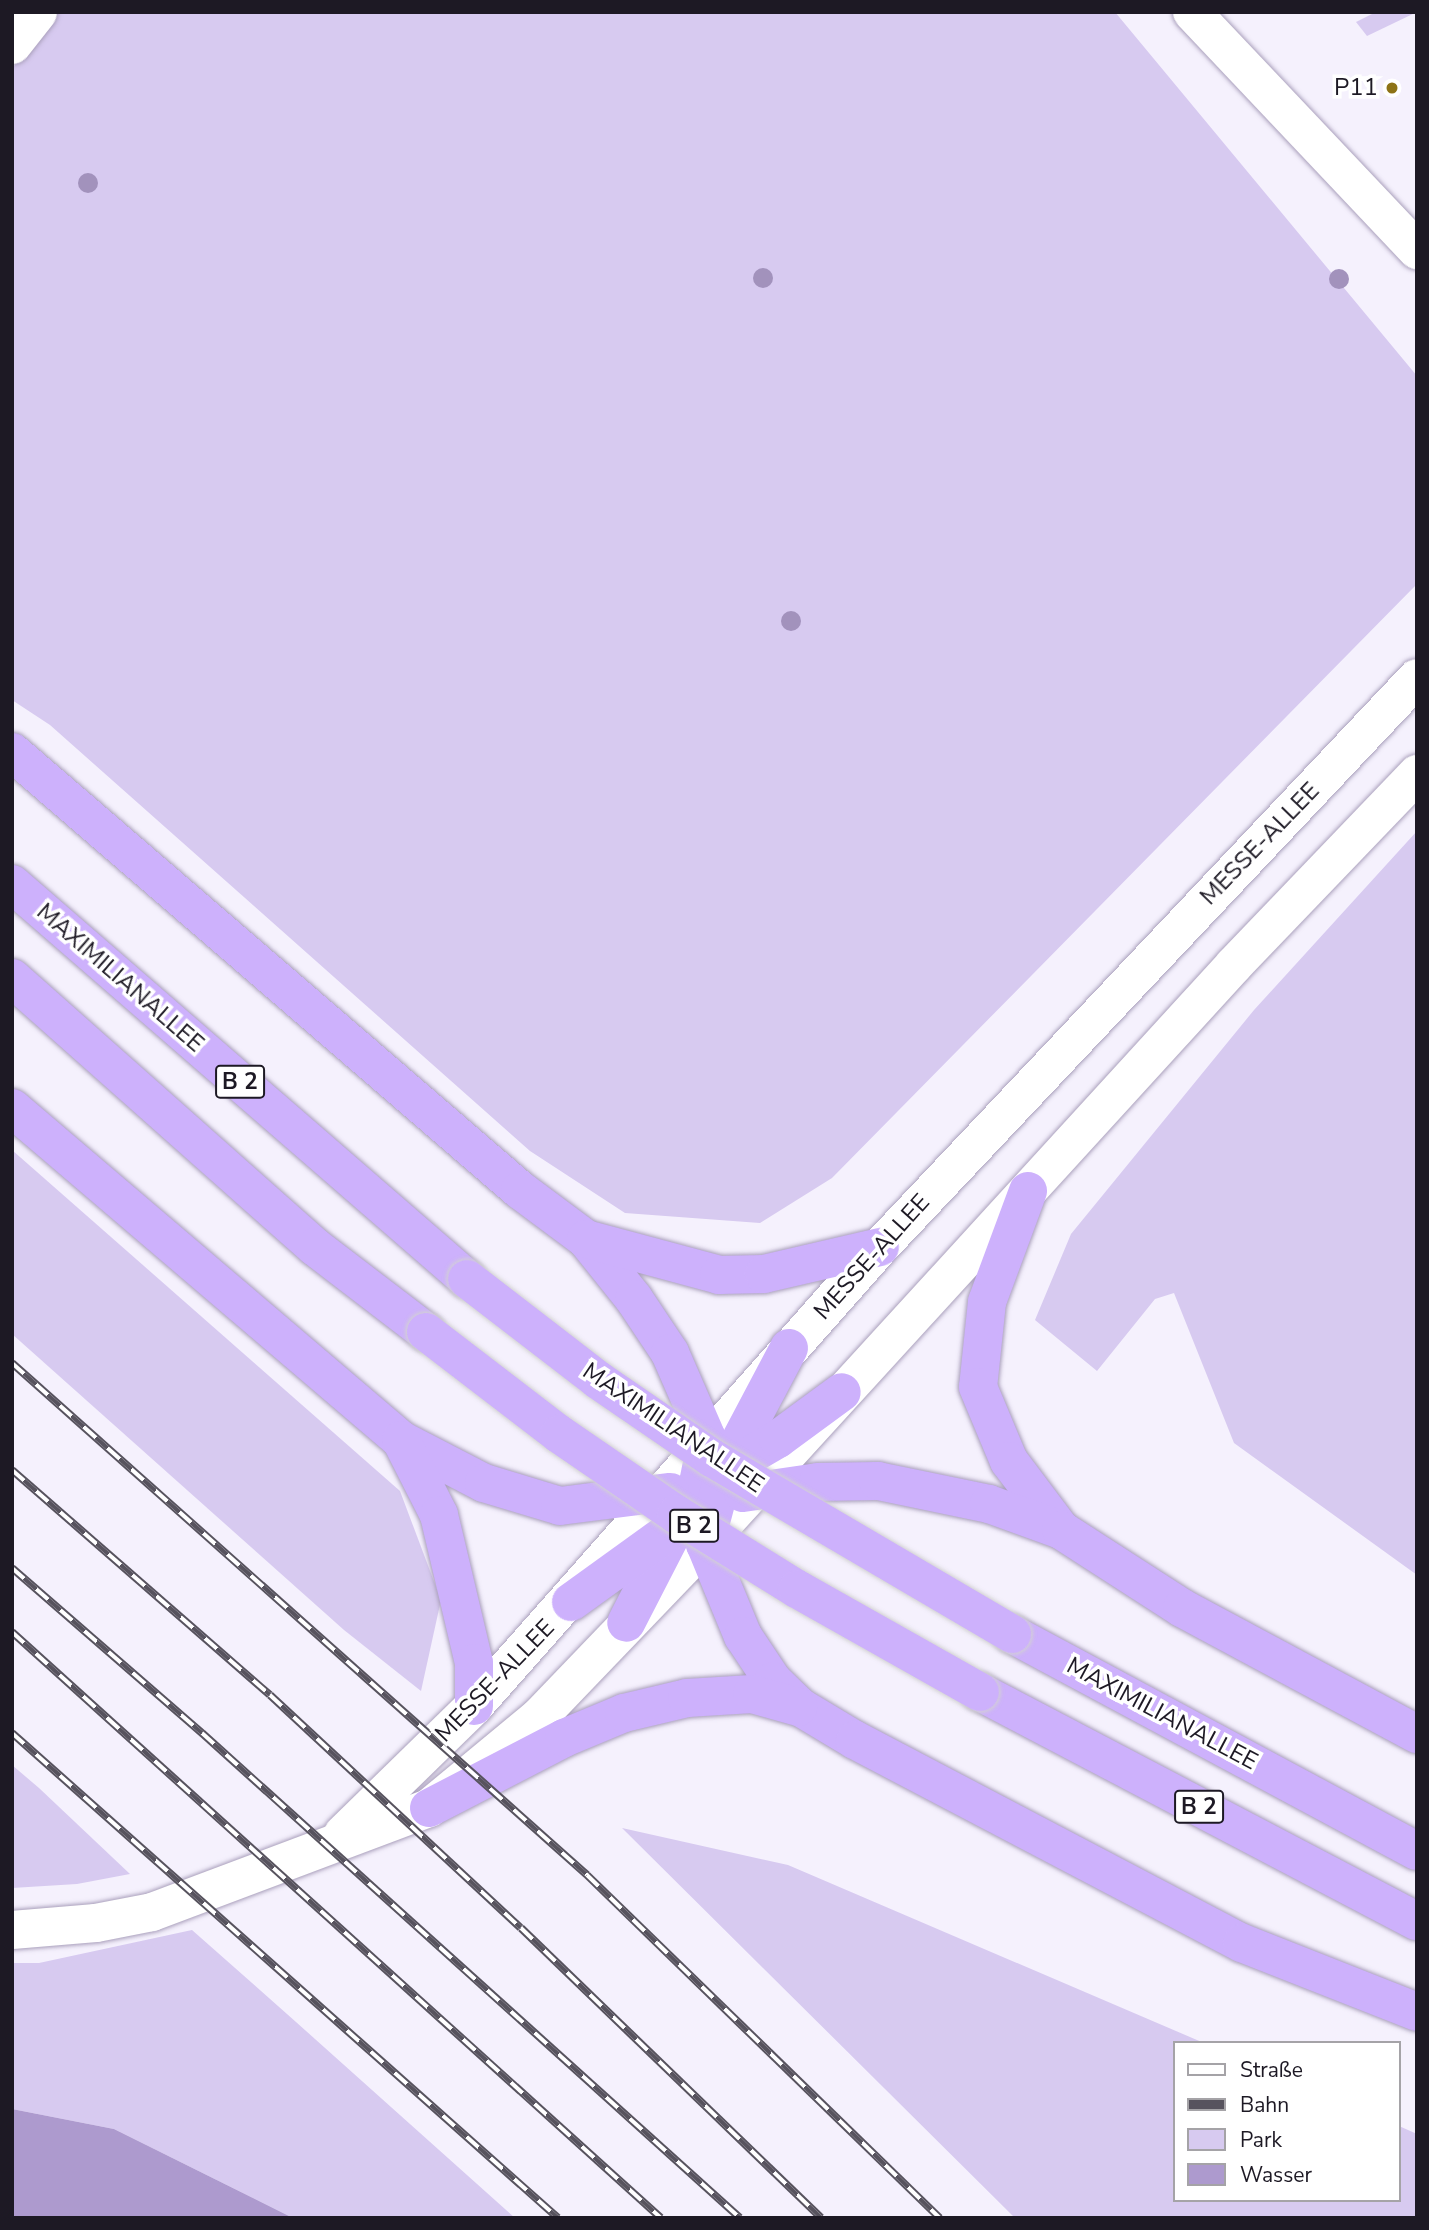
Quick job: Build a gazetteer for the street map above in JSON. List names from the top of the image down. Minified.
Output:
{"streets":{"highway":["MAXIMILIANALLEE","B 2"],"main road":["MESSE-ALLEE"]},"places":["P11"],"legend":["Straße","Bahn","Park","Wasser"]}
